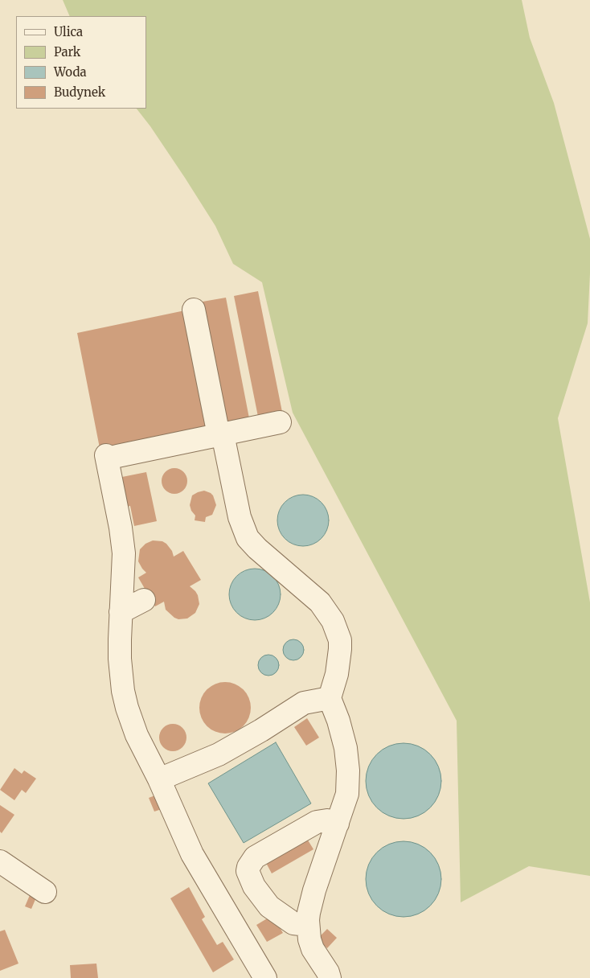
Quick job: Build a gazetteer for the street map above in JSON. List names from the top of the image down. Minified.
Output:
{"legend":["Ulica","Park","Woda","Budynek"]}
